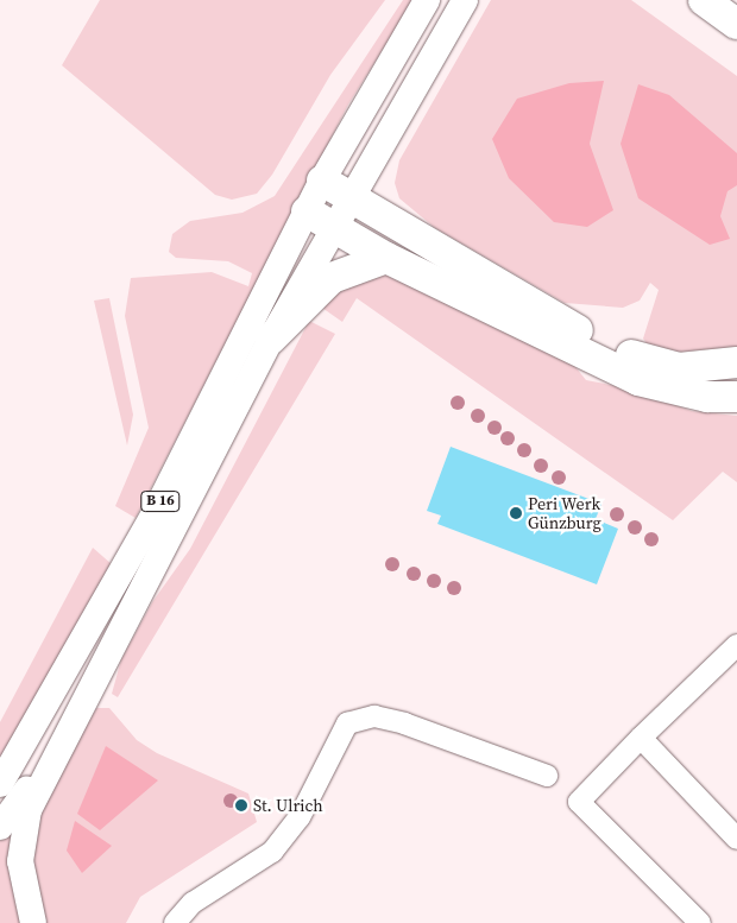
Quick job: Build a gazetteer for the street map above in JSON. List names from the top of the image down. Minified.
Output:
{"streets":{"main road":["B 16"]},"places":["Peri Werk Günzburg","St. Ulrich"]}
